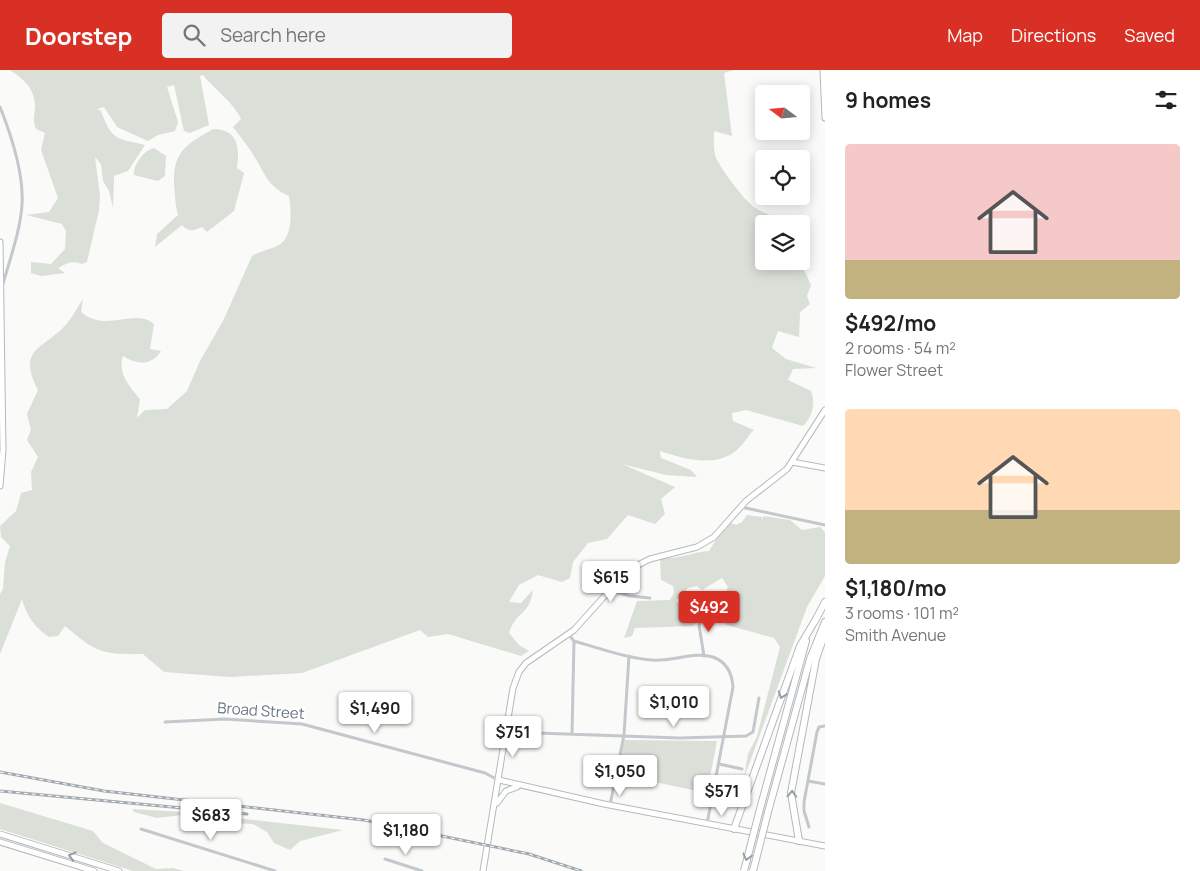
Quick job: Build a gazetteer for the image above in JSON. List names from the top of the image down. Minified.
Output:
{"streets":{"street":["Broad Street"]},"north":"left","page":{"header":"Doorstep","search":"Search here","nav":["Map","Directions","Saved"],"heading":"9 homes","list":[{"name":"$492/mo","note":"2 rooms · 54 m² · Flower Street"},{"name":"$1,180/mo","note":"3 rooms · 101 m² · Smith Avenue"}],"price":["$615","$492","$1,010","$1,490","$751","$1,050","$571","$683","$1,180"]}}
